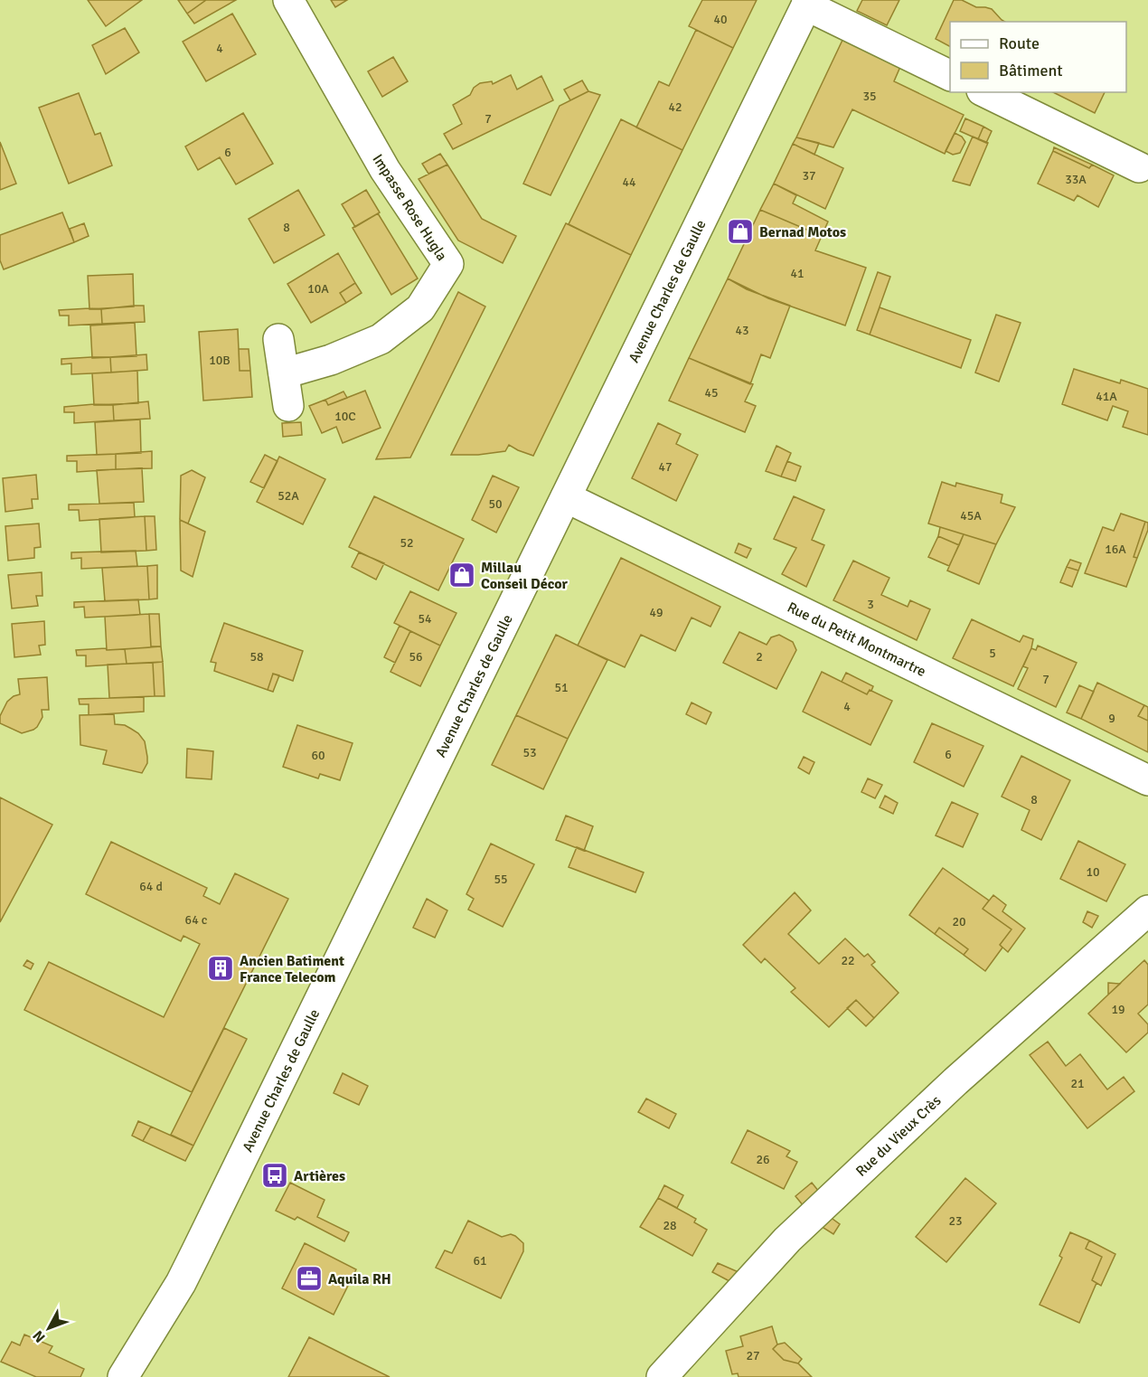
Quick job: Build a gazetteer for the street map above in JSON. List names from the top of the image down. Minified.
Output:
{"streets":{"street":["Impasse Rose Hugla","Avenue Charles de Gaulle","Rue du Petit Montmartre","Rue du Vieux Crès"]},"crossings":[["Avenue Charles de Gaulle","Rue du Petit Montmartre"]],"places":{"shop":["Bernad Motos","Millau Conseil Décor"],"building":["Ancien Batiment France Telecom"],"bus stop":["Artières"],"office":["Aquila RH"]},"house_numbers":["40","4","35","42","7","6","37","33A","44","8","41","10A","43","10B","45","41A","10C","47","52A","50","45A","52","16A","3","49","54","5","58","56","2","7","51","4","9","53","6","60","8","10","55","64 d","64 c","20","22","19","21","26","23","28","61","27"],"legend":["Route","Bâtiment"],"north":"bottom left"}
